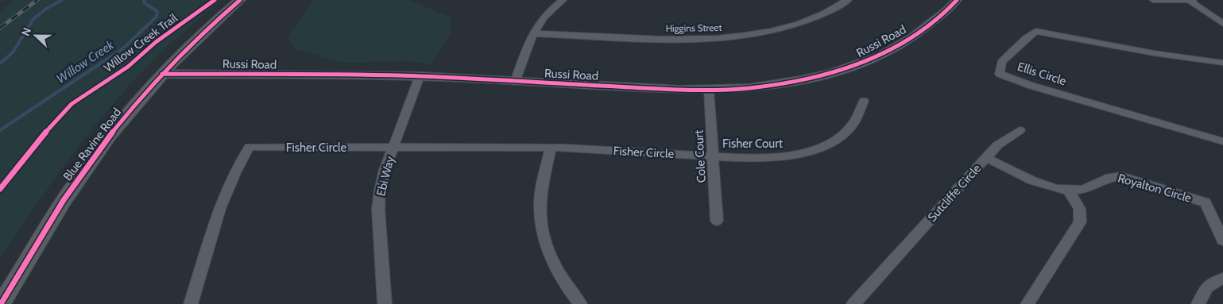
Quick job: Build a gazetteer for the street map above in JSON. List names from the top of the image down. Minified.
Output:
{"streets":{"main road":["Blue Ravine Road"],"street":["Higgins Street","Russi Road","Ellis Circle","Fisher Court","Fisher Circle","Cole Court","Ebi Way","Royalton Circle","Sutcliffe Circle"],"cycle path":["Willow Creek Trail"]},"crossings":[["Russi Road","Blue Ravine Road"],["Russi Road","Cole Court"],["Russi Road","Ebi Way"],["Fisher Court","Fisher Circle"],["Fisher Court","Cole Court"],["Fisher Circle","Cole Court"],["Fisher Circle","Ebi Way"],["Royalton Circle","Sutcliffe Circle"]],"water":["Willow Creek"],"north":"left"}
